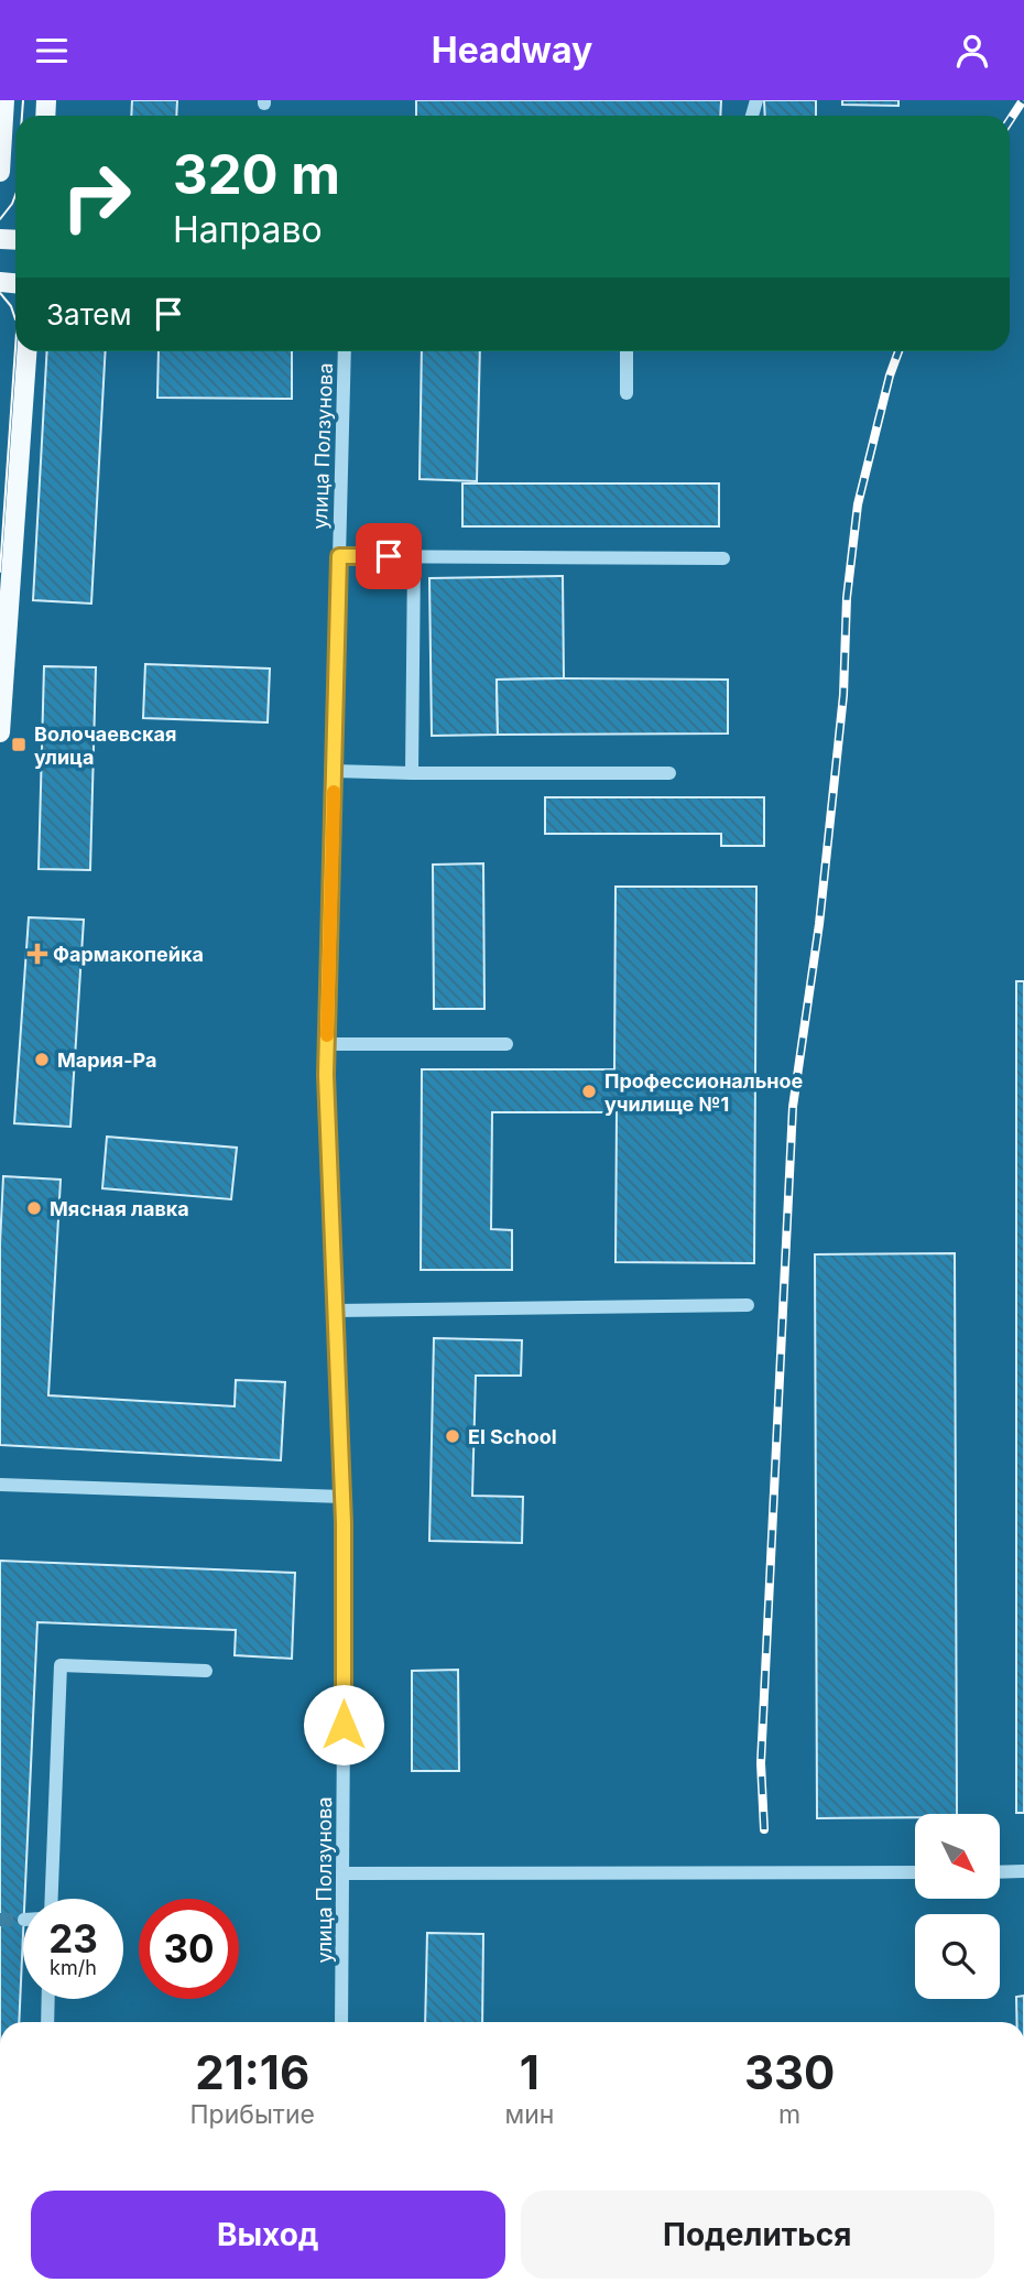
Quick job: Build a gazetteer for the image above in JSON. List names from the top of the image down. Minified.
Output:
{"streets":{"street":["улица Ползунова"]},"places":{"transit":["Волочаевская улица"],"health":["Фармакопейка"],"other":["Мария-Ра","Профессиональное училище №1","Мясная лавка","El School"]},"north":"bottom right","page":{"header":"Headway","turn":["320 m","Направо"],"then":"Затем","speed":"23 km/h","limit":"30","eta":["21:16","Прибытие","1","мин","330","m"],"buttons":["Выход","Поделиться"]}}
